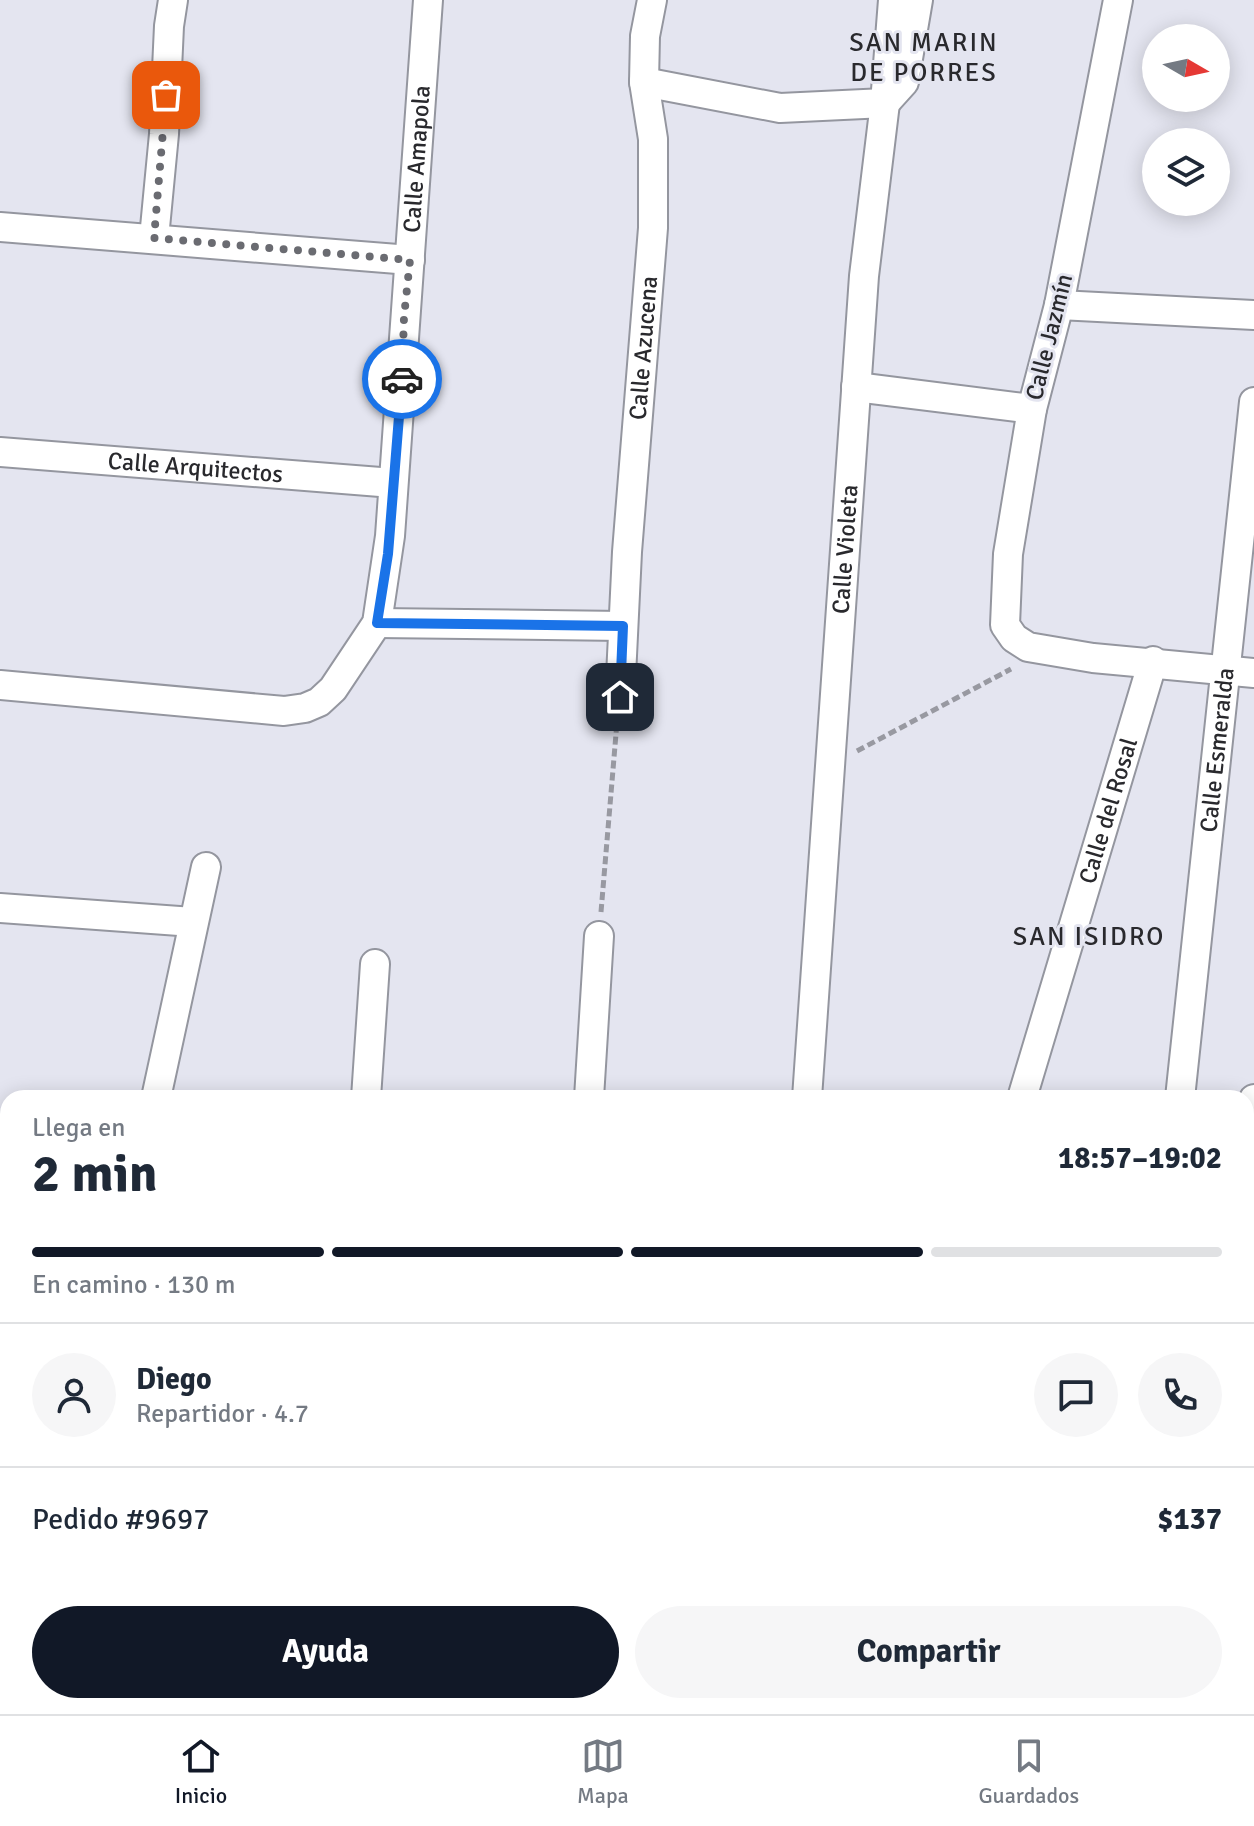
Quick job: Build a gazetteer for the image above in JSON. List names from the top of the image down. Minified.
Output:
{"streets":{"street":["Calle Amapola","Calle Jazmín","Calle Azucena","Calle Arquitectos","Calle Violeta","Calle Esmeralda","Calle del Rosal"]},"crossings":[["Calle Amapola","Calle Arquitectos"]],"districts":["SAN MARIN DE PORRES","SAN ISIDRO"],"north":"right","page":{"heading":["2 min","Llega en","18:57–19:02"],"panel":["Diego","Repartidor · 4.7","Pedido #9697","$137"],"bar":"En camino · 130 m","buttons":["Ayuda","Compartir"],"tabs":["Inicio","Mapa","Guardados"]}}
